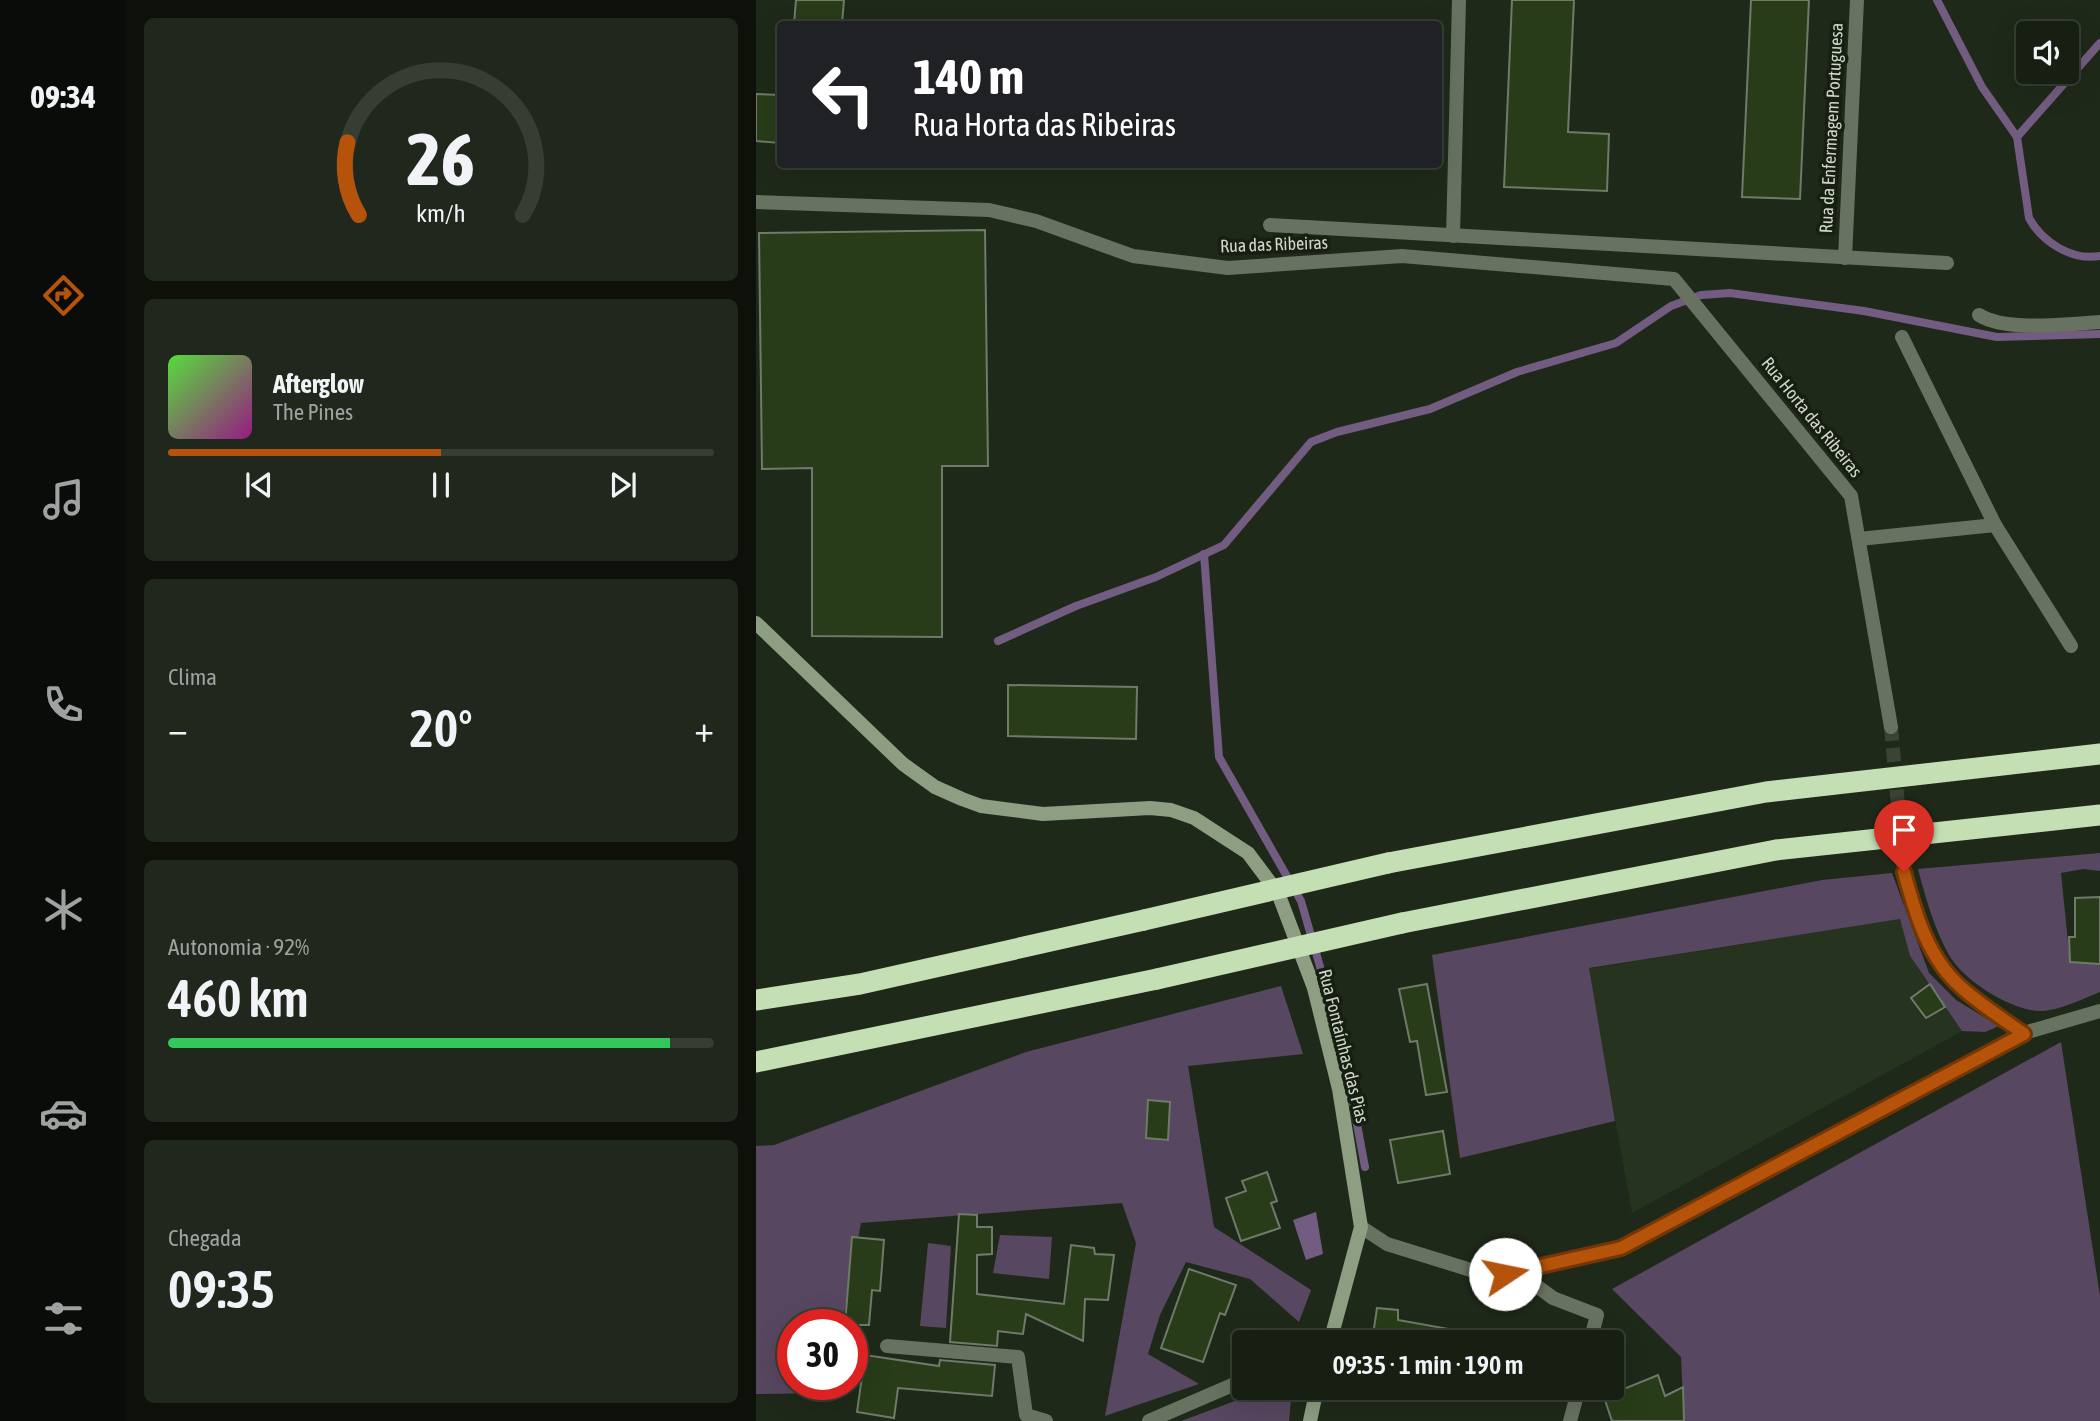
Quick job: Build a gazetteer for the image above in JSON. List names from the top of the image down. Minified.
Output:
{"streets":{"street":["Rua da Enfermagem Portuguesa","Rua das Ribeiras","Rua Horta das Ribeiras","Rua Fontaínhas das Pias"]},"crossings":[["Rua das Ribeiras","Rua Horta das Ribeiras"]],"page":{"tabs":"09:34","turn":["140 m","Rua Horta das Ribeiras"],"song":["Afterglow","The Pines"],"tile":["Clima",["Autonomia · 92%","460 km"],["Chegada","09:35"]],"heat":["−","20°","+"],"limit":"30","trip":"09:35 · 1 min · 190 m","gauge":["26","km/h"]}}
